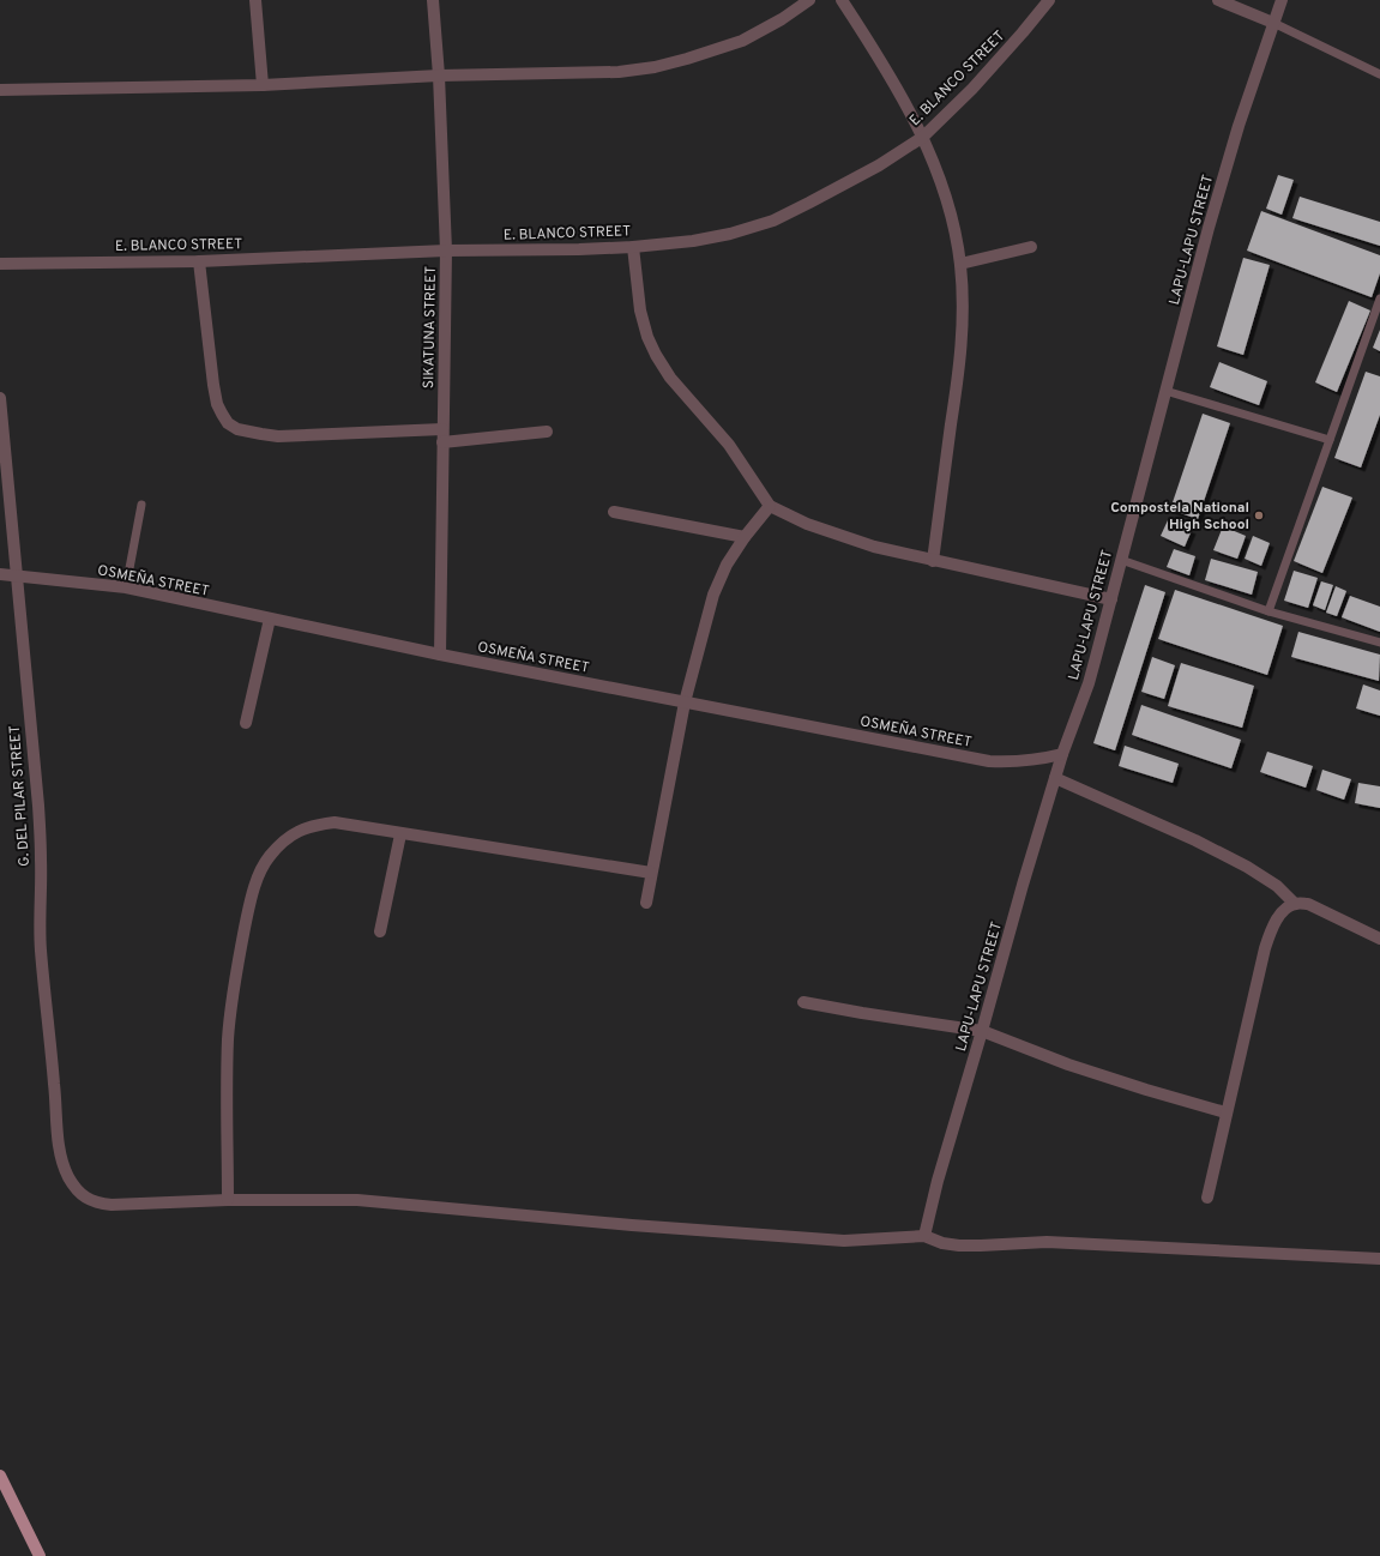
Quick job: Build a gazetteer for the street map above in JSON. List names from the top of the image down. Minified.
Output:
{"streets":{"street":["E. BLANCO STREET","LAPU-LAPU STREET","SIKATUNA STREET","OSMEÑA STREET","G. DEL PILAR STREET"]},"crossings":[["E. BLANCO STREET","SIKATUNA STREET"],["LAPU-LAPU STREET","OSMEÑA STREET"],["SIKATUNA STREET","OSMEÑA STREET"],["OSMEÑA STREET","G. DEL PILAR STREET"]],"places":["Compostela National High School"]}
